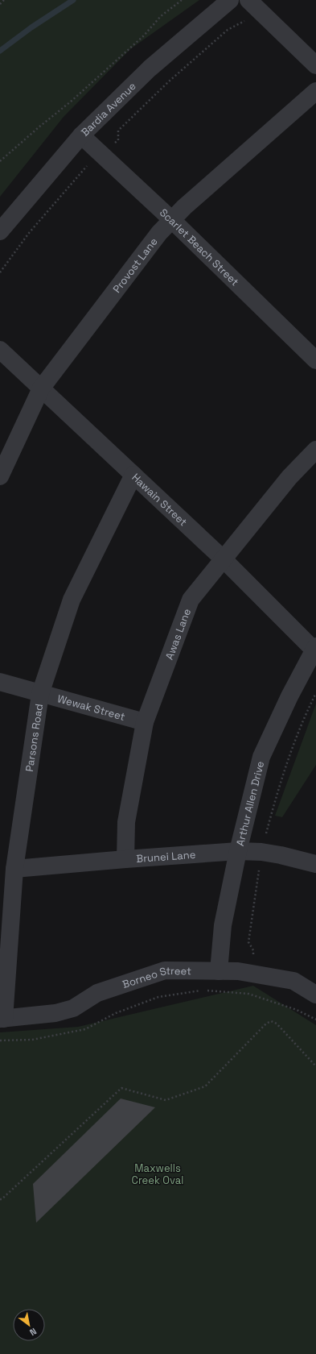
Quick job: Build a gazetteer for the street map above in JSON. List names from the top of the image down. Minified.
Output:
{"streets":{"street":["Bardia Avenue","Scarlet Beach Street","Provost Lane","Hawain Street","Awas Lane","Wewak Street","Parsons Road","Arthur Allen Drive","Brunei Lane","Borneo Street"]},"crossings":[["Bardia Avenue","Scarlet Beach Street"],["Scarlet Beach Street","Provost Lane"],["Provost Lane","Hawain Street"],["Hawain Street","Awas Lane"],["Hawain Street","Parsons Road"],["Hawain Street","Arthur Allen Drive"],["Awas Lane","Wewak Street"],["Awas Lane","Brunei Lane"],["Wewak Street","Parsons Road"],["Parsons Road","Brunei Lane"],["Parsons Road","Borneo Street"],["Arthur Allen Drive","Brunei Lane"],["Arthur Allen Drive","Borneo Street"]],"parks":["Maxwells Creek Oval"],"north":"bottom right"}
